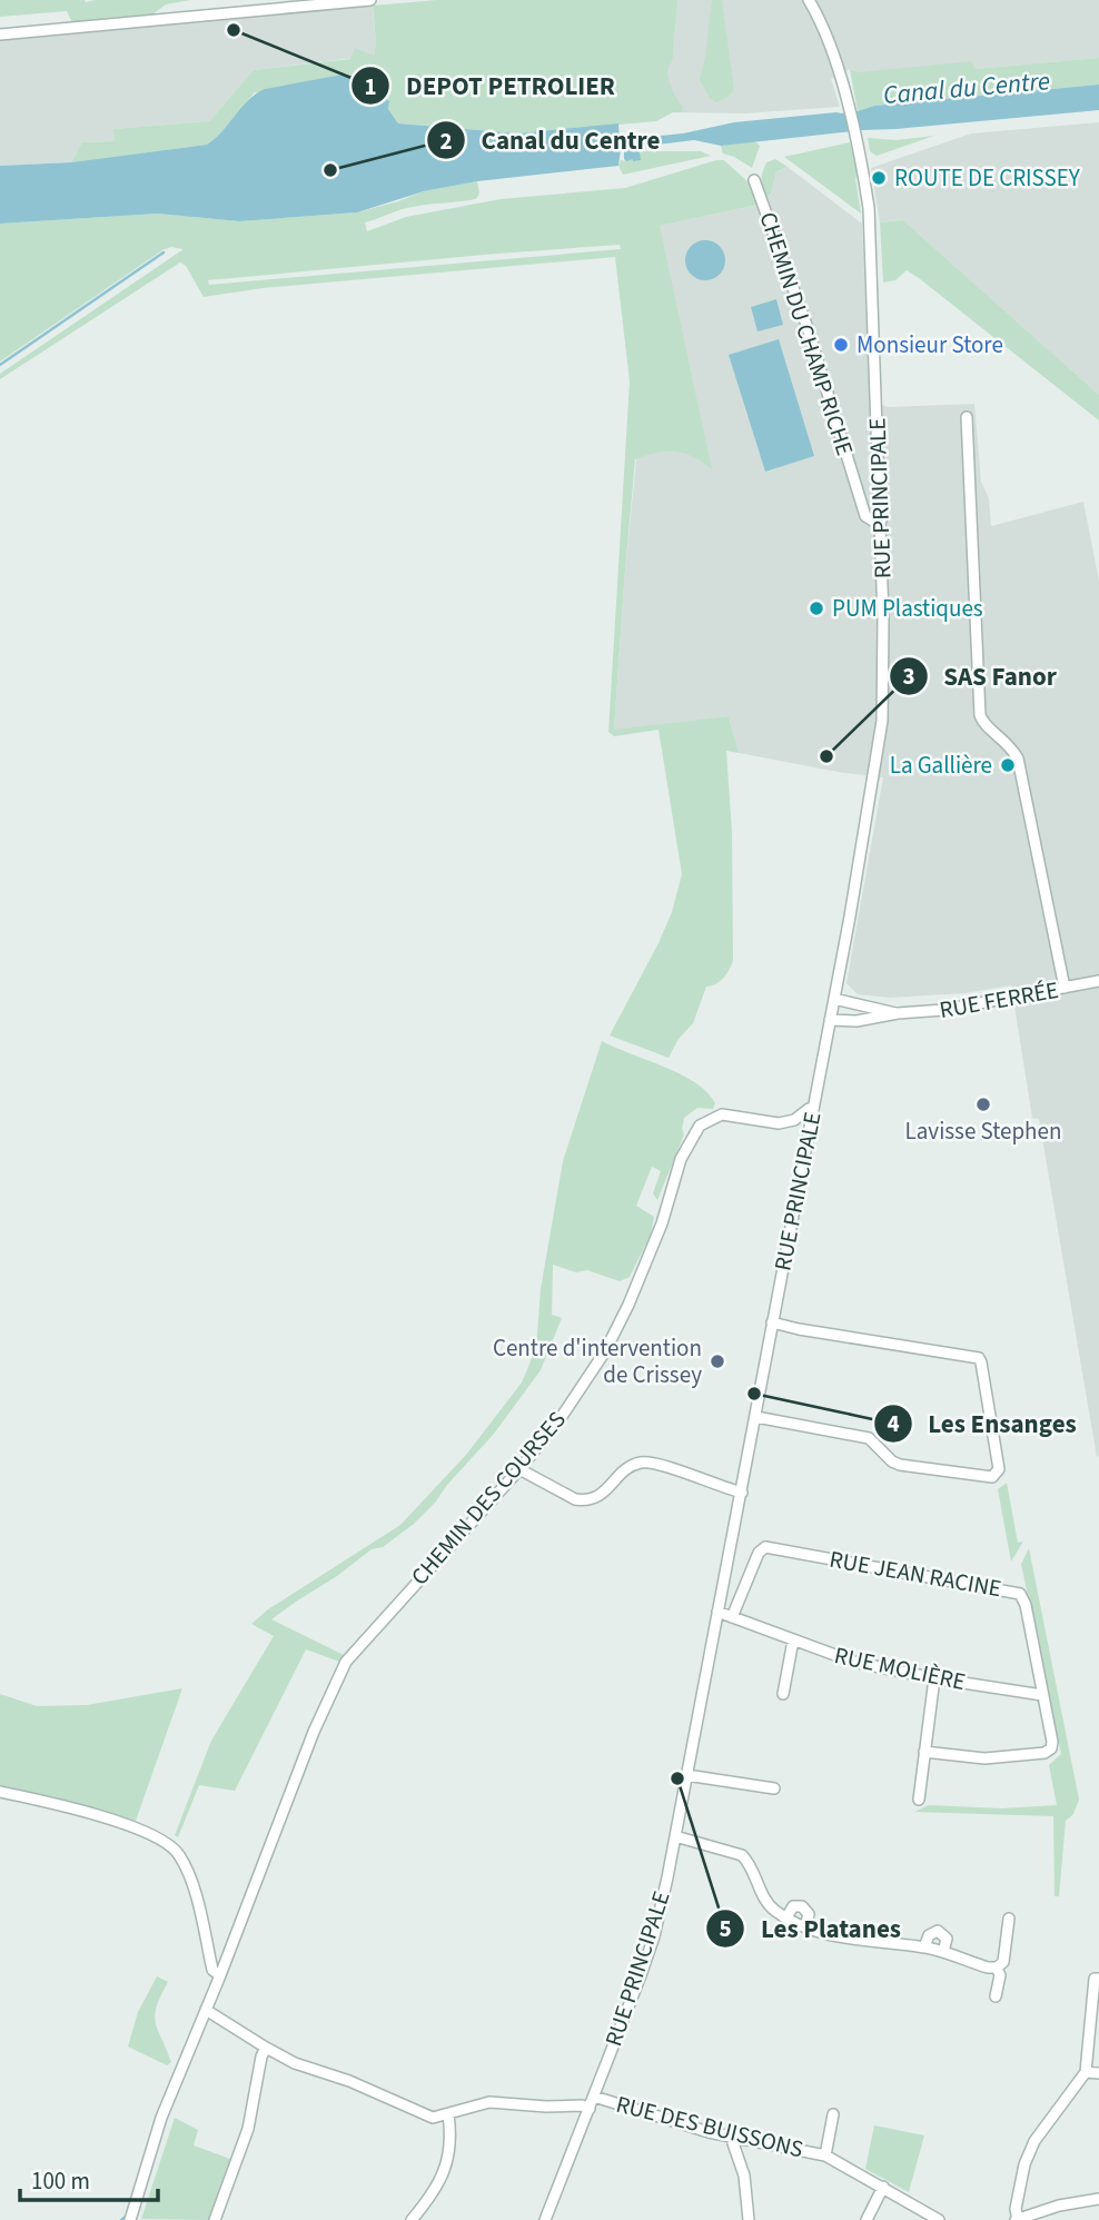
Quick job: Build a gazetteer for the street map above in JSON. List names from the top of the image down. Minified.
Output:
{"streets":{"street":["CHEMIN DU CHAMP RICHE","RUE PRINCIPALE","RUE FERRÉE","CHEMIN DES COURSES","RUE JEAN RACINE","RUE MOLIÈRE","RUE DES BUISSONS"]},"crossings":[["CHEMIN DU CHAMP RICHE","RUE PRINCIPALE"],["RUE PRINCIPALE","RUE FERRÉE"],["RUE PRINCIPALE","CHEMIN DES COURSES"],["RUE PRINCIPALE","RUE MOLIÈRE"],["RUE PRINCIPALE","RUE DES BUISSONS"],["RUE JEAN RACINE","RUE MOLIÈRE"]],"water":["Canal du Centre"],"places":["DEPOT PETROLIER","Canal du Centre","ROUTE DE CRISSEY","Monsieur Store","PUM Plastiques","SAS Fanor","La Gallière","Lavisse Stephen","Centre d'intervention de Crissey","Les Ensanges","Les Platanes"],"scale_bar":"100 m"}
